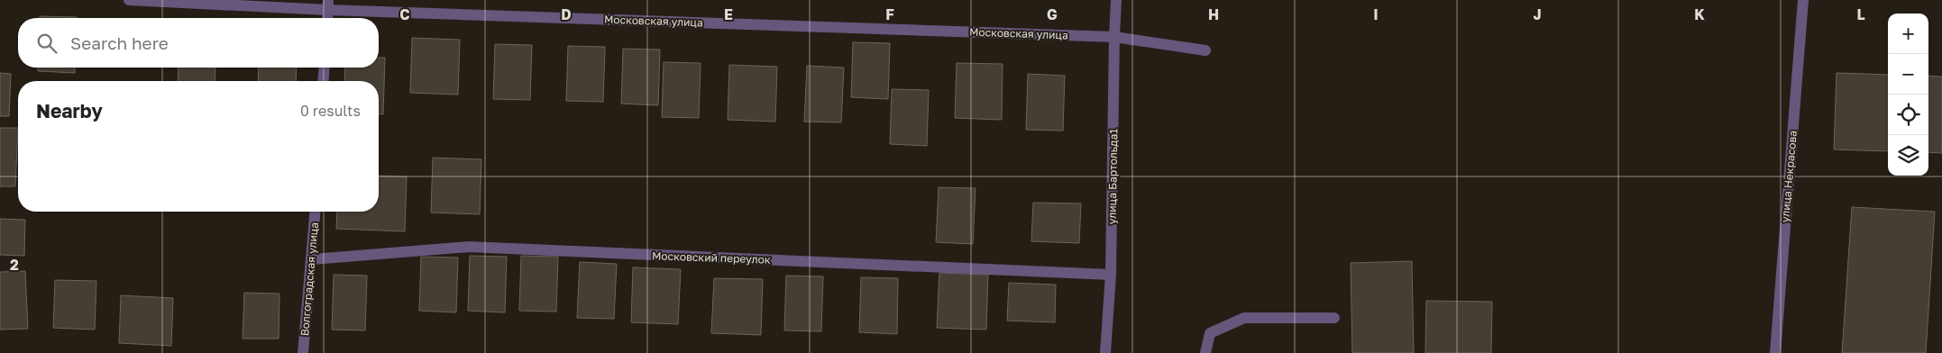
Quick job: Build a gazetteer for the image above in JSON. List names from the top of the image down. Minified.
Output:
{"streets":{"street":["Московская улица","улица Бартольда1","улица Некрасова","Московский переулок","Волгоградская улица"]},"crossings":[["Московская улица","улица Бартольда1"],["улица Бартольда1","Московский переулок"],["Московский переулок","Волгоградская улица"]],"page":{"map_buttons":["+","−"],"search":"Search here","heading":["Nearby","0 results"]},"grid":{"columns":["C","D","E","F","G","H","I","J","K","L"],"rows":["2"]}}
